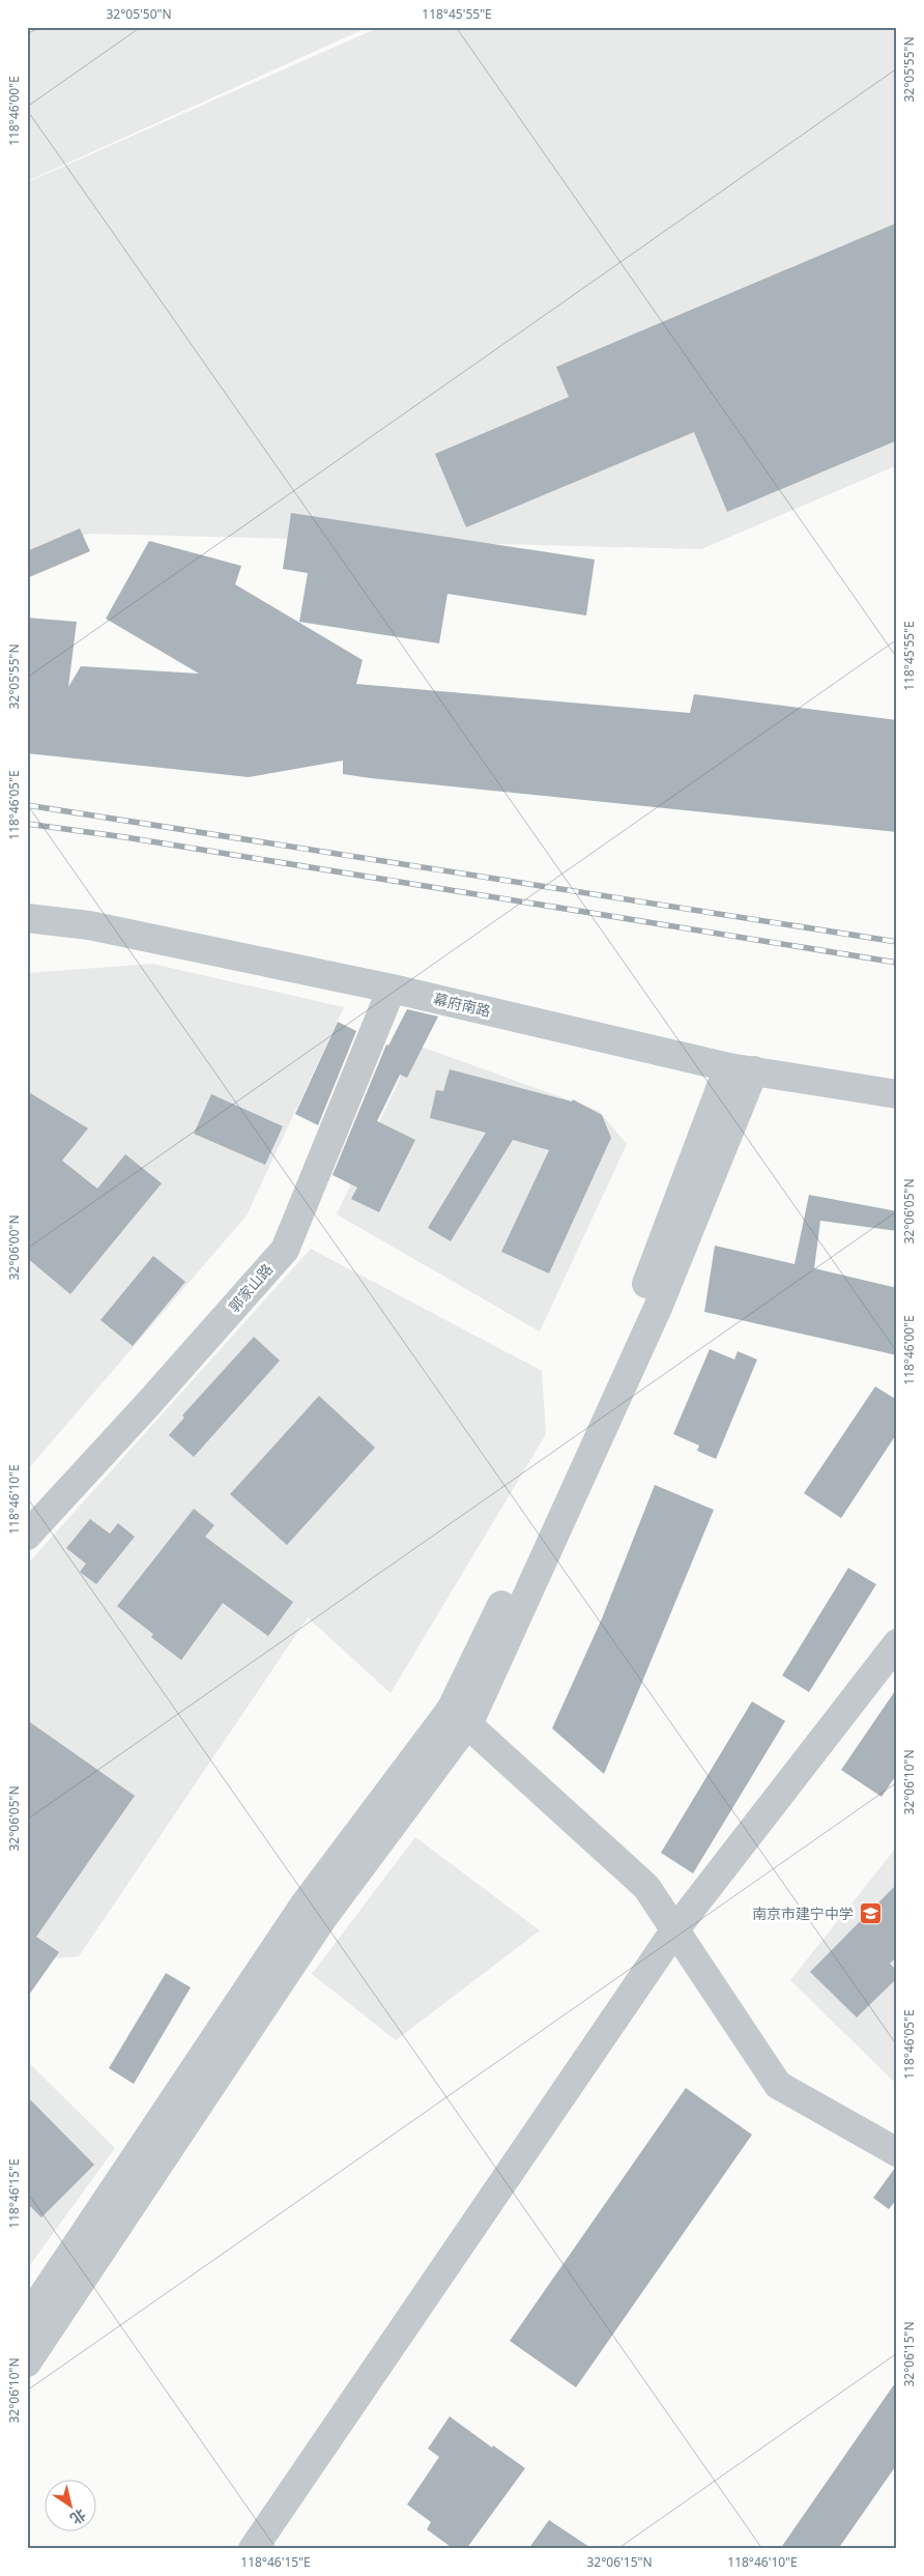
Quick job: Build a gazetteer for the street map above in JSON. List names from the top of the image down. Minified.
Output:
{"streets":{"street":["幕府南路","郭家山路"]},"crossings":[["幕府南路","郭家山路"]],"places":{"school or university":["南京市建宁中学"]},"north":"bottom right","coordinates":["32°05'50\"N","118°45'55\"E","32°05'55\"N","118°46'00\"E","118°46'05\"E","32°06'05\"N","32°06'00\"N","118°46'10\"E","32°06'10\"N","118°46'15\"E","32°06'15\"N"]}
